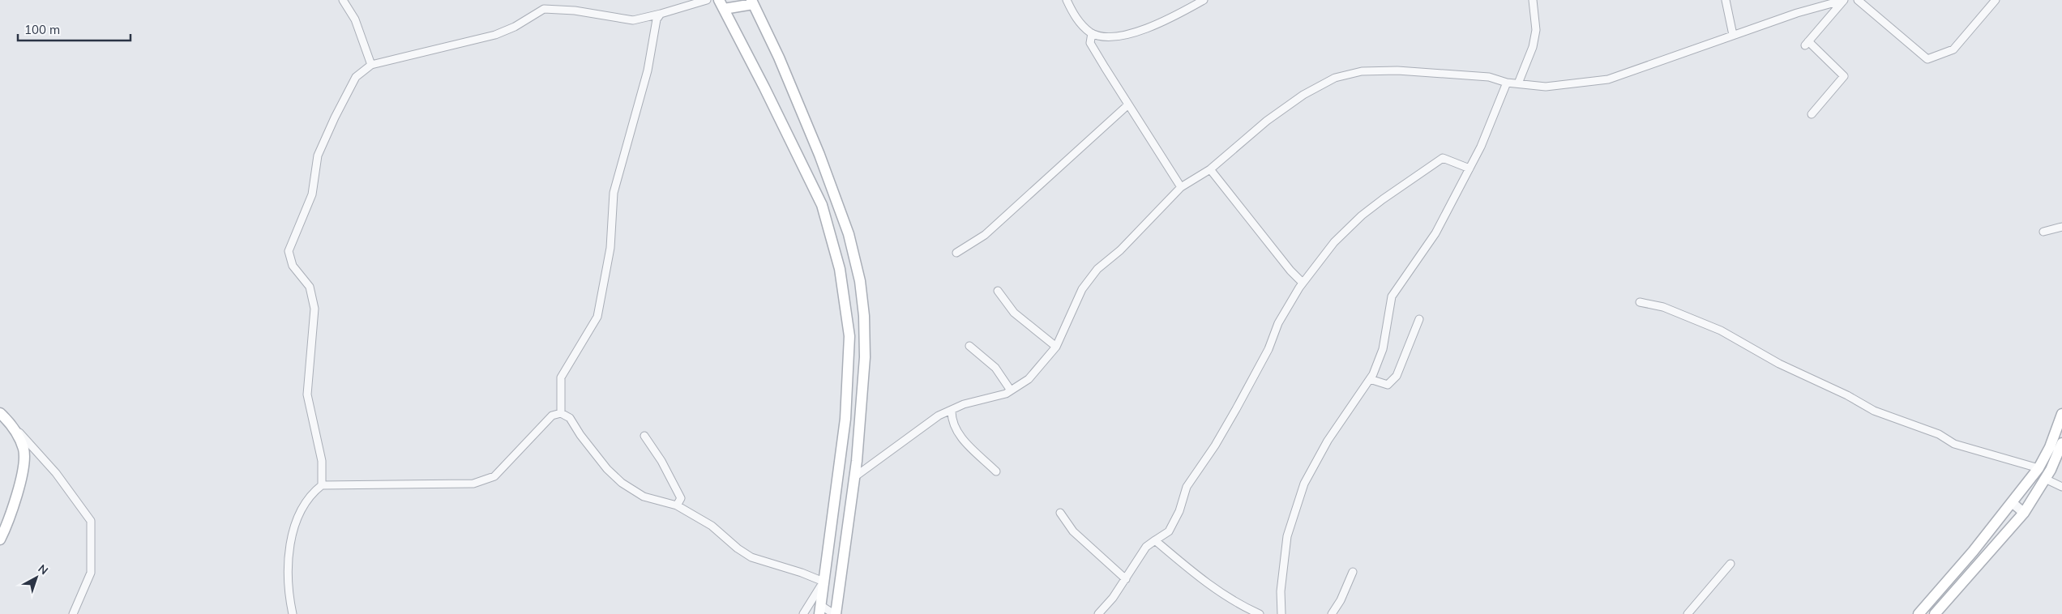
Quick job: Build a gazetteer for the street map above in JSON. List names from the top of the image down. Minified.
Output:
{"scale_bar":"100 m","north":"top right"}
